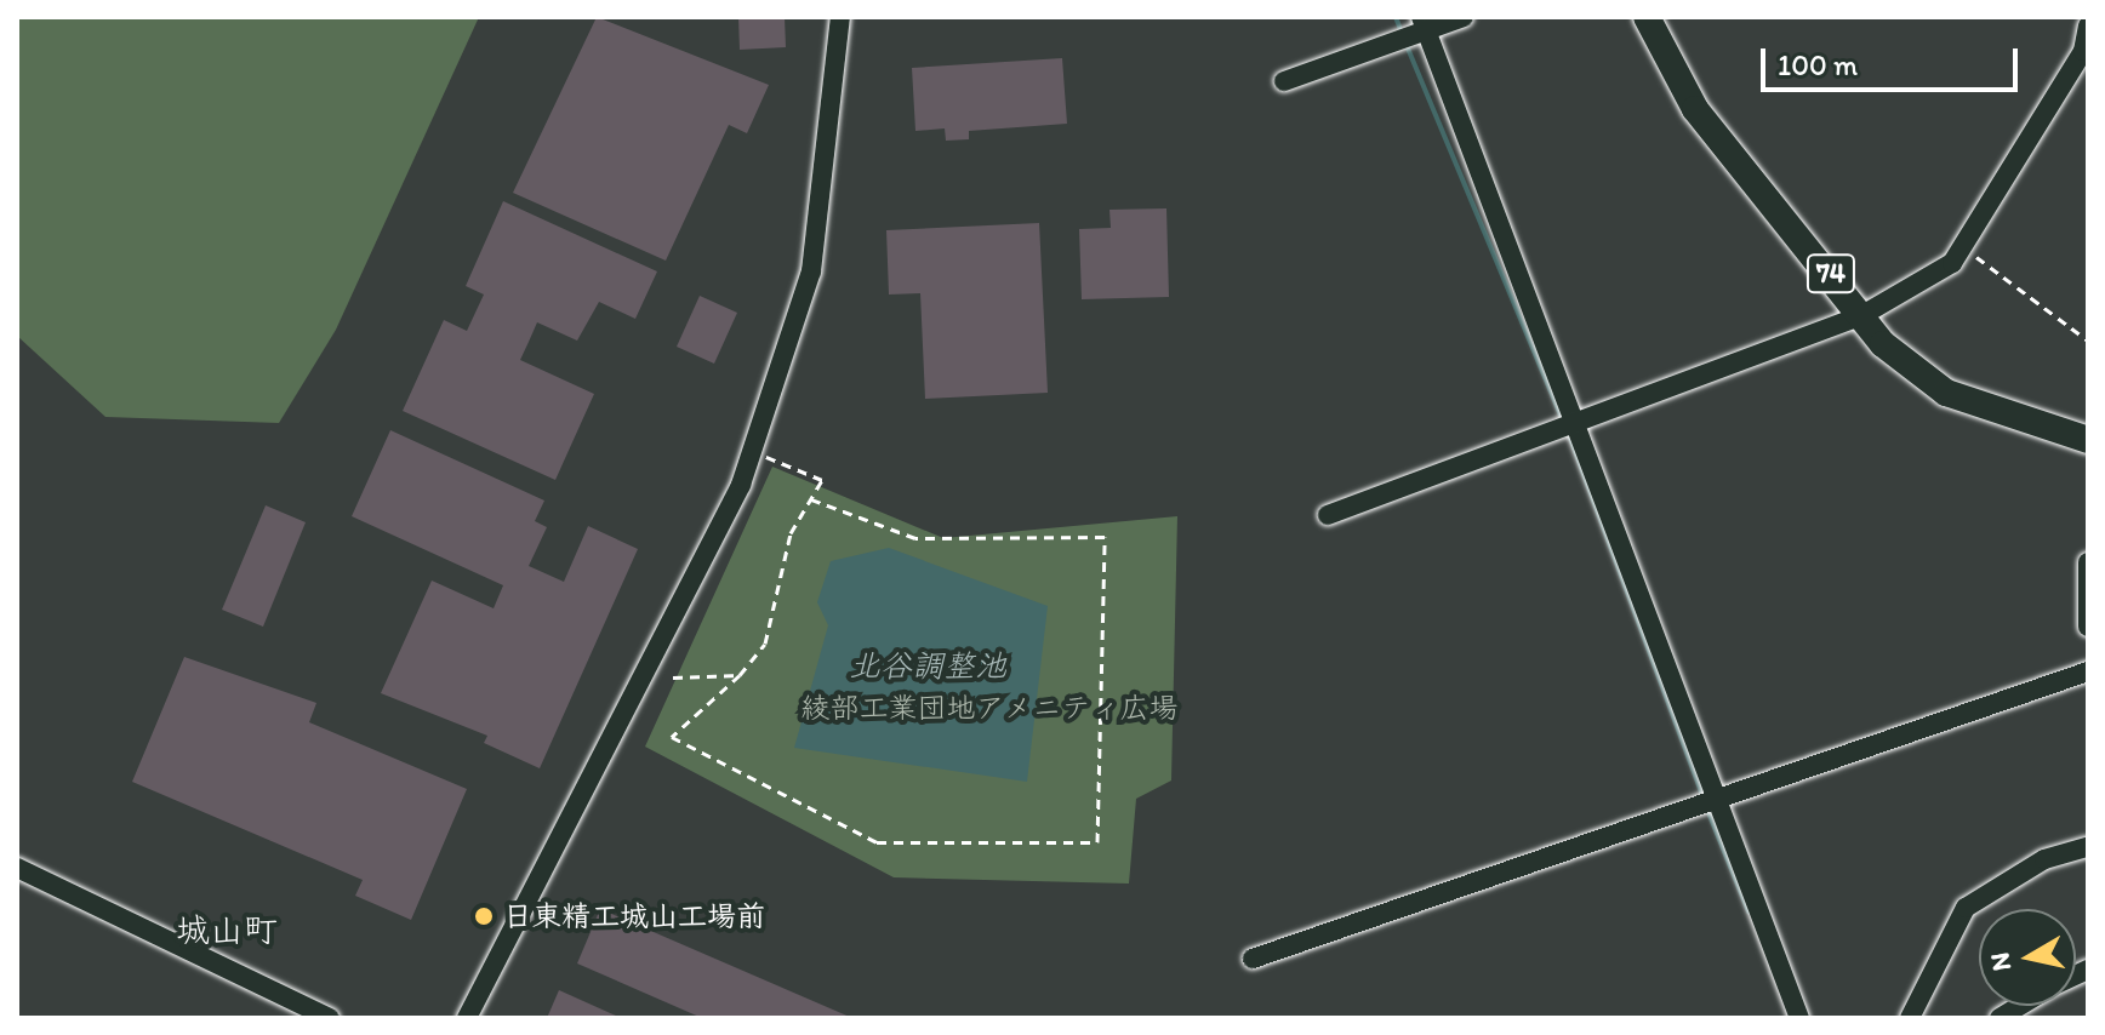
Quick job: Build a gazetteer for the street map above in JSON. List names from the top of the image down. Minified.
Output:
{"streets":{"main road":["74"]},"districts":["城山町"],"water":["北谷調整池"],"parks":["綾部工業団地アメニティ広場"],"places":["日東精工城山工場前"],"scale_bar":"100 m","north":"left"}
